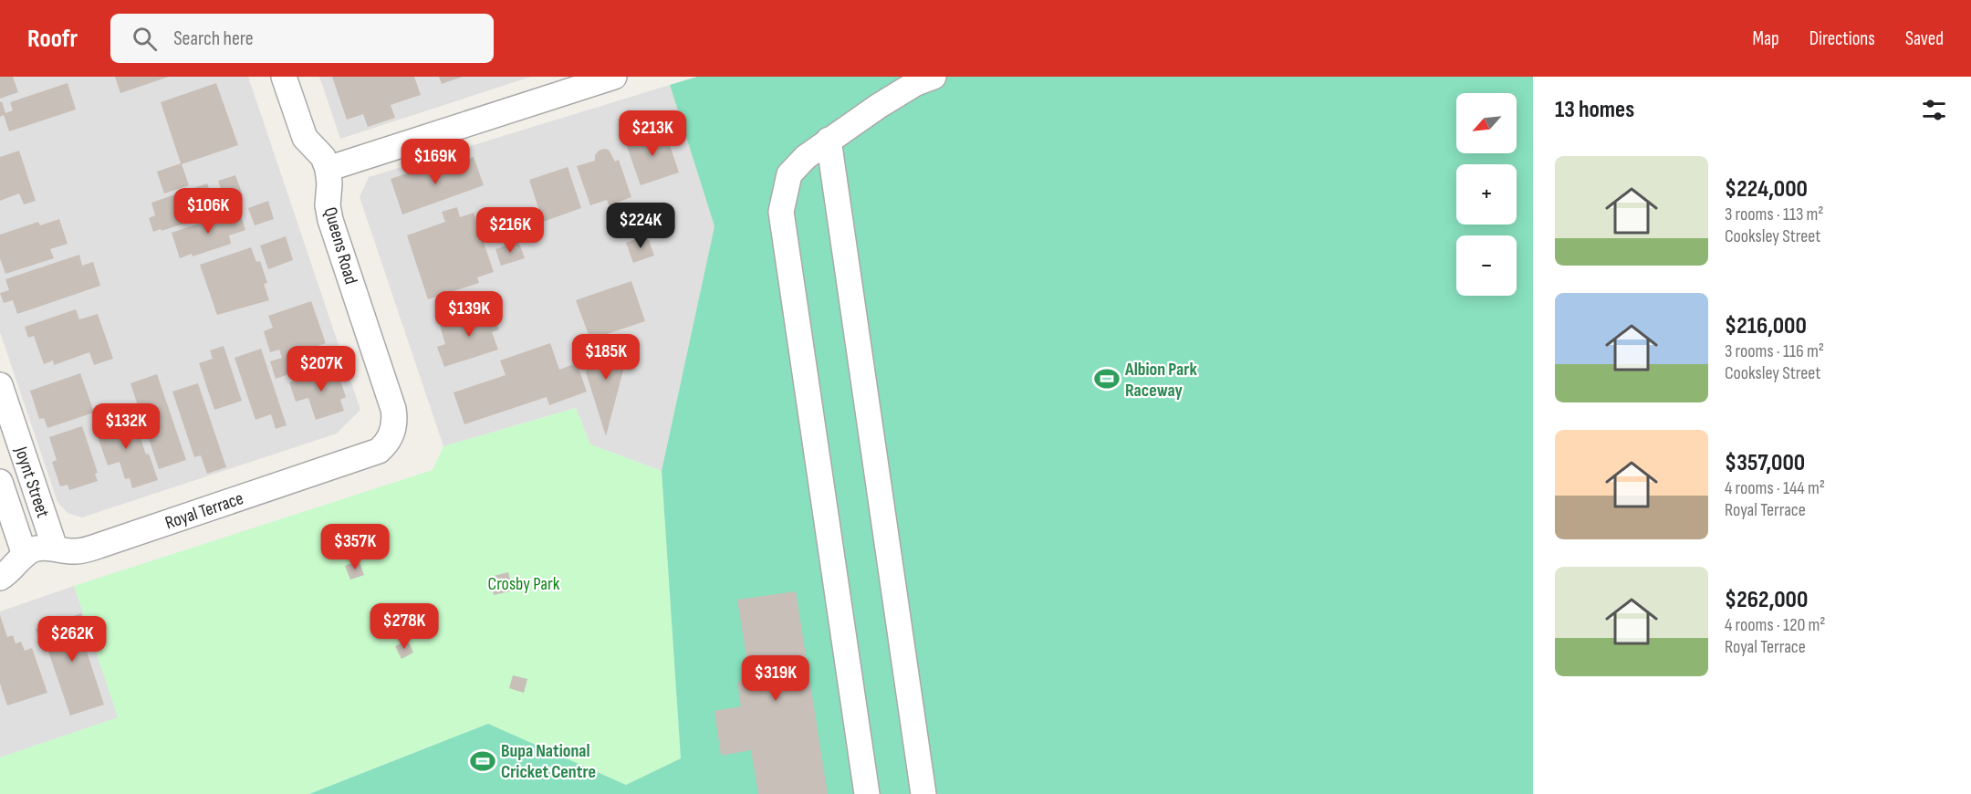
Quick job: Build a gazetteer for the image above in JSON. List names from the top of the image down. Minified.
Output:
{"streets":{"street":["Queens Road","Joynt Street","Royal Terrace"]},"crossings":[["Queens Road","Royal Terrace"],["Joynt Street","Royal Terrace"]],"parks":["Crosby Park"],"places":{"sports":["Albion Park Raceway","Bupa National Cricket Centre"]},"north":"bottom left","page":{"header":"Roofr","search":"Search here","nav":["Map","Directions","Saved"],"heading":"13 homes","map_buttons":["+","−"],"price":["$213K","$169K","$106K","$224K","$216K","$139K","$185K","$207K","$132K","$357K","$278K","$262K","$319K"],"list":[{"name":"$224,000","note":"3 rooms · 113 m² · Cooksley Street"},{"name":"$216,000","note":"3 rooms · 116 m² · Cooksley Street"},{"name":"$357,000","note":"4 rooms · 144 m² · Royal Terrace"},{"name":"$262,000","note":"4 rooms · 120 m² · Royal Terrace"}]}}
